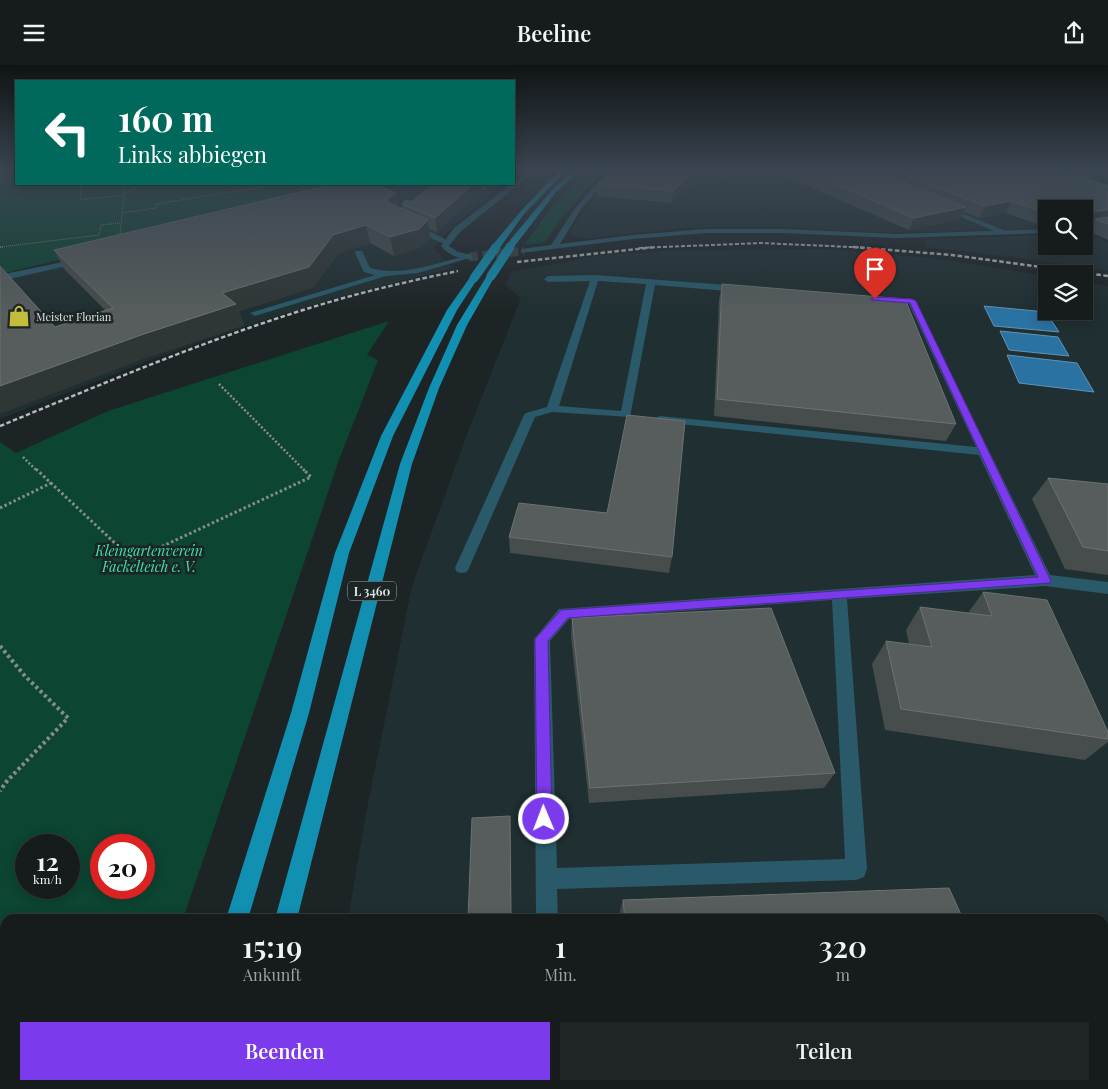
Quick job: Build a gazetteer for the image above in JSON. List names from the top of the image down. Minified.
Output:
{"streets":{"main road":["L 3460"]},"parks":["Kleingartenverein Fackelteich e. V."],"places":{"shop":["Meister Florian"]},"page":{"header":"Beeline","turn":["160 m","Links abbiegen"],"speed":"12 km/h","limit":"20","eta":["15:19","Ankunft","1","Min.","320","m"],"buttons":["Beenden","Teilen"]}}
